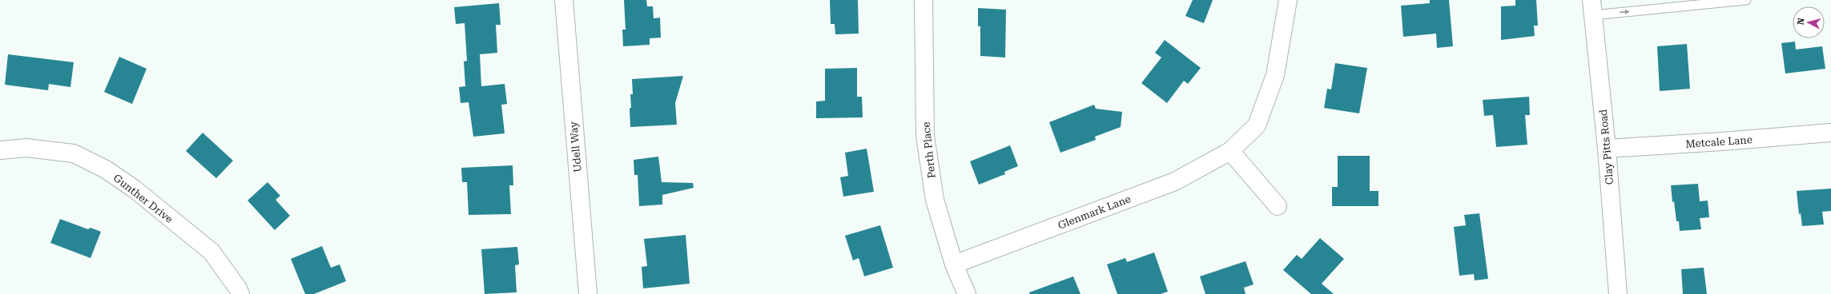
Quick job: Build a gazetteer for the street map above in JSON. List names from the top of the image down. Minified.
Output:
{"streets":{"street":["Metcale Lane","Udell Way","Clay Pitts Road","Perth Place","Gunther Drive","Glenmark Lane"]},"crossings":[["Metcale Lane","Clay Pitts Road"],["Perth Place","Glenmark Lane"]],"north":"left"}
